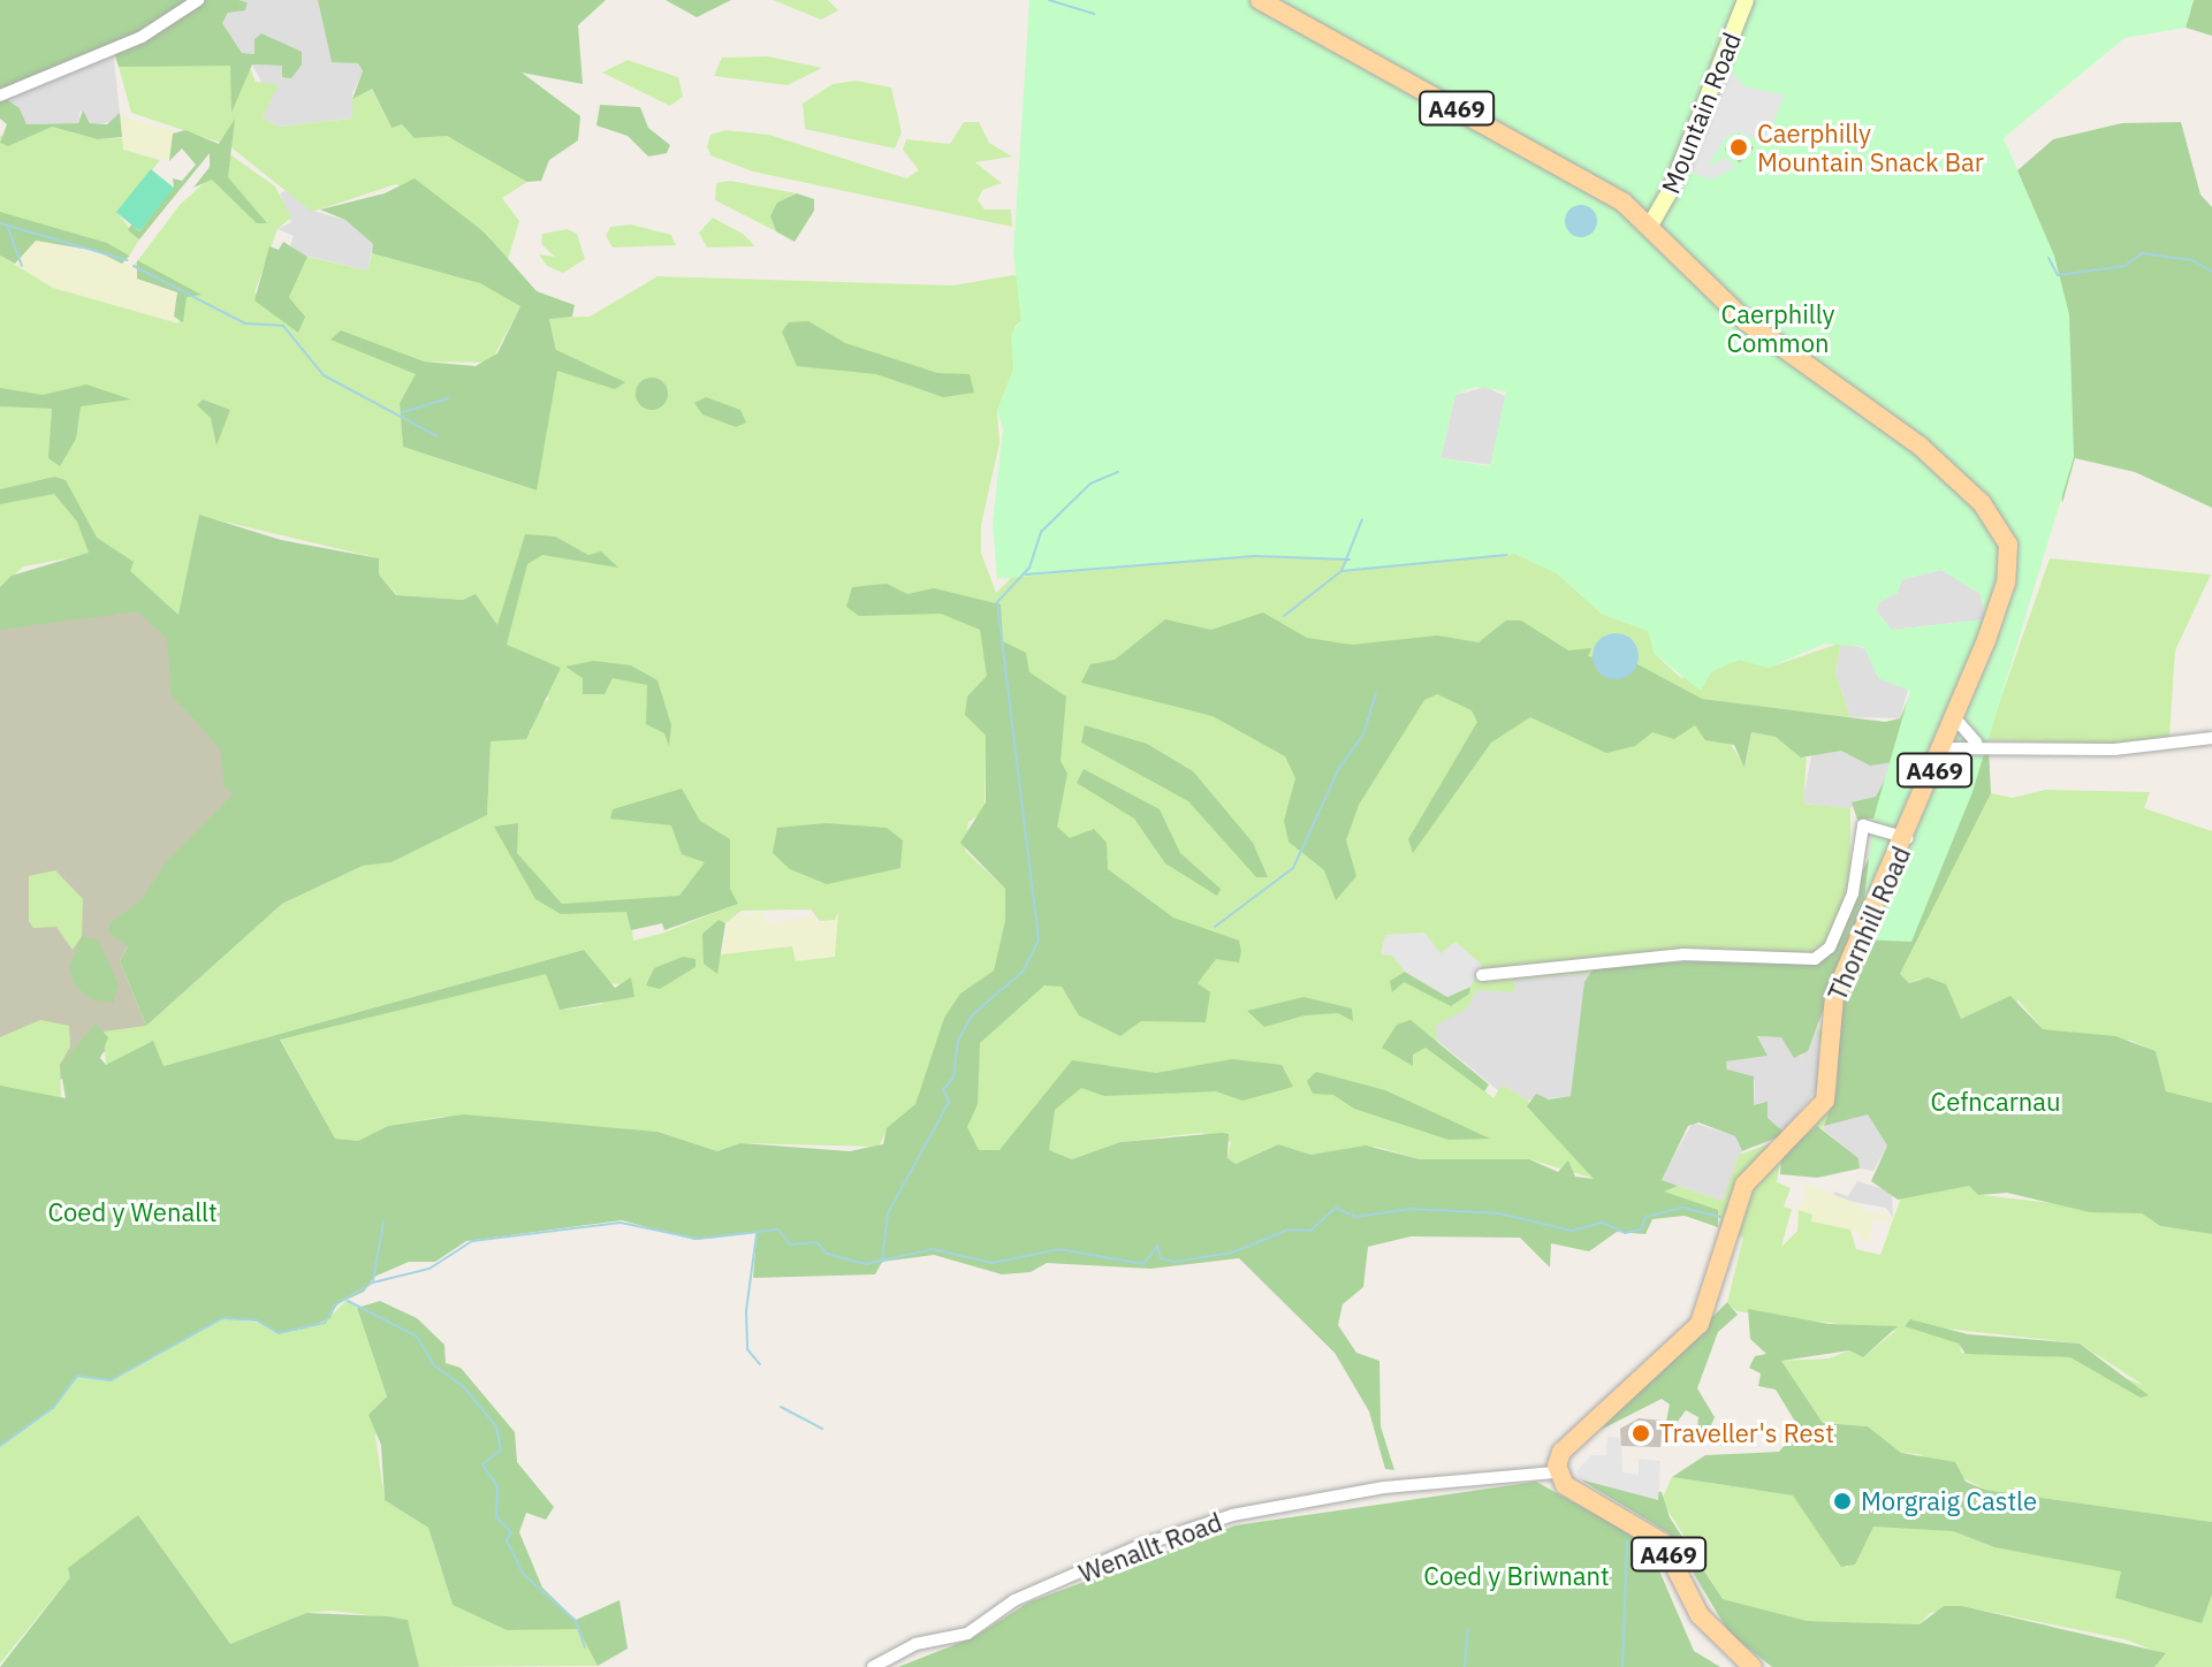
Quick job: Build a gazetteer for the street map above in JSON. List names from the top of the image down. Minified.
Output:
{"streets":{"main road":["A469","Mountain Road","Thornhill Road"],"street":["Wenallt Road"]},"crossings":[["A469","Mountain Road"],["A469","Thornhill Road"],["A469","Wenallt Road"],["Mountain Road","Thornhill Road"],["Thornhill Road","Wenallt Road"]],"parks":["Caerphilly Common","Cefncarnau","Coed y Wenallt","Coed y Briwnant"],"places":["Caerphilly Mountain Snack Bar","Traveller's Rest","Morgraig Castle"]}
